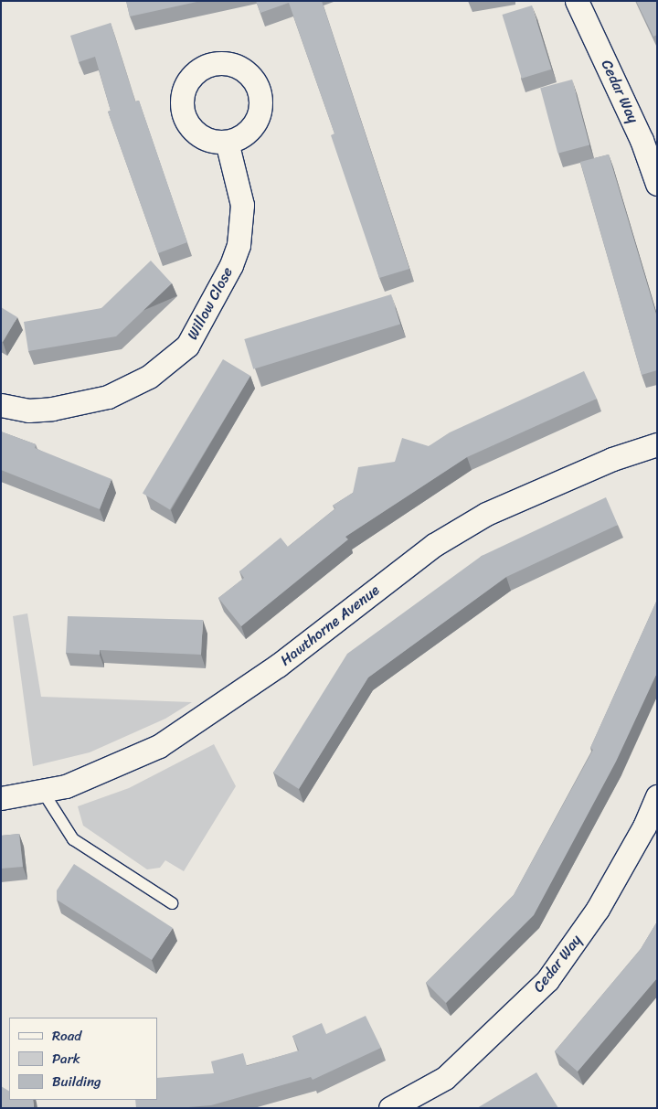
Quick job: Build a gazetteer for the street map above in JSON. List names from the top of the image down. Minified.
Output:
{"streets":{"street":["Cedar Way","Willow Close","Hawthorne Avenue"]},"legend":["Road","Park","Building"]}
